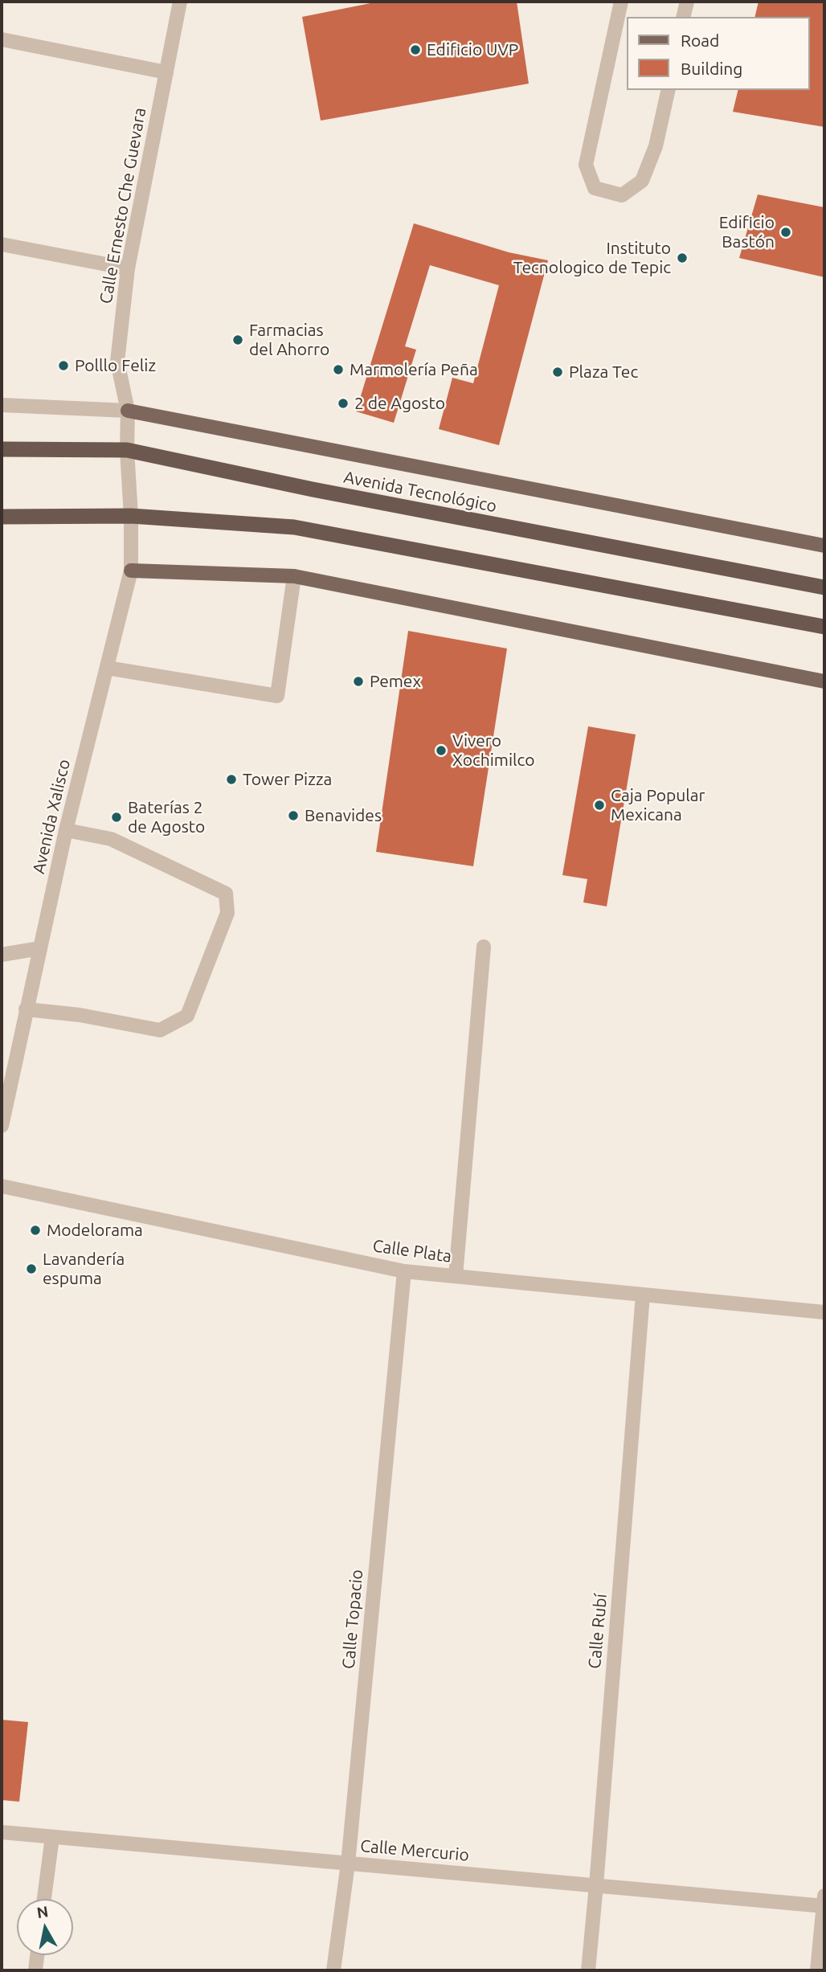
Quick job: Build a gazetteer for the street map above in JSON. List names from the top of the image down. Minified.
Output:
{"streets":{"highway":["Avenida Tecnológico"],"street":["Calle Ernesto Che Guevara","Avenida Xalisco","Calle Plata","Calle Topacio","Calle Rubí","Calle Mercurio"]},"crossings":[["Calle Ernesto Che Guevara","Avenida Tecnológico"],["Calle Ernesto Che Guevara","Avenida Xalisco"],["Calle Plata","Calle Topacio"],["Calle Plata","Calle Rubí"],["Calle Topacio","Calle Mercurio"],["Calle Rubí","Calle Mercurio"]],"places":["Edificio UVP","Edificio Bastón","Instituto Tecnologico de Tepic","Farmacias del Ahorro","Polllo Feliz","Marmolería Peña","Plaza Tec","2 de Agosto","Pemex","Vivero Xochimilco","Tower Pizza","Caja Popular Mexicana","Benavides","Baterías 2 de Agosto","Modelorama","Lavandería espuma"],"legend":["Road","Building"],"north":"top"}
